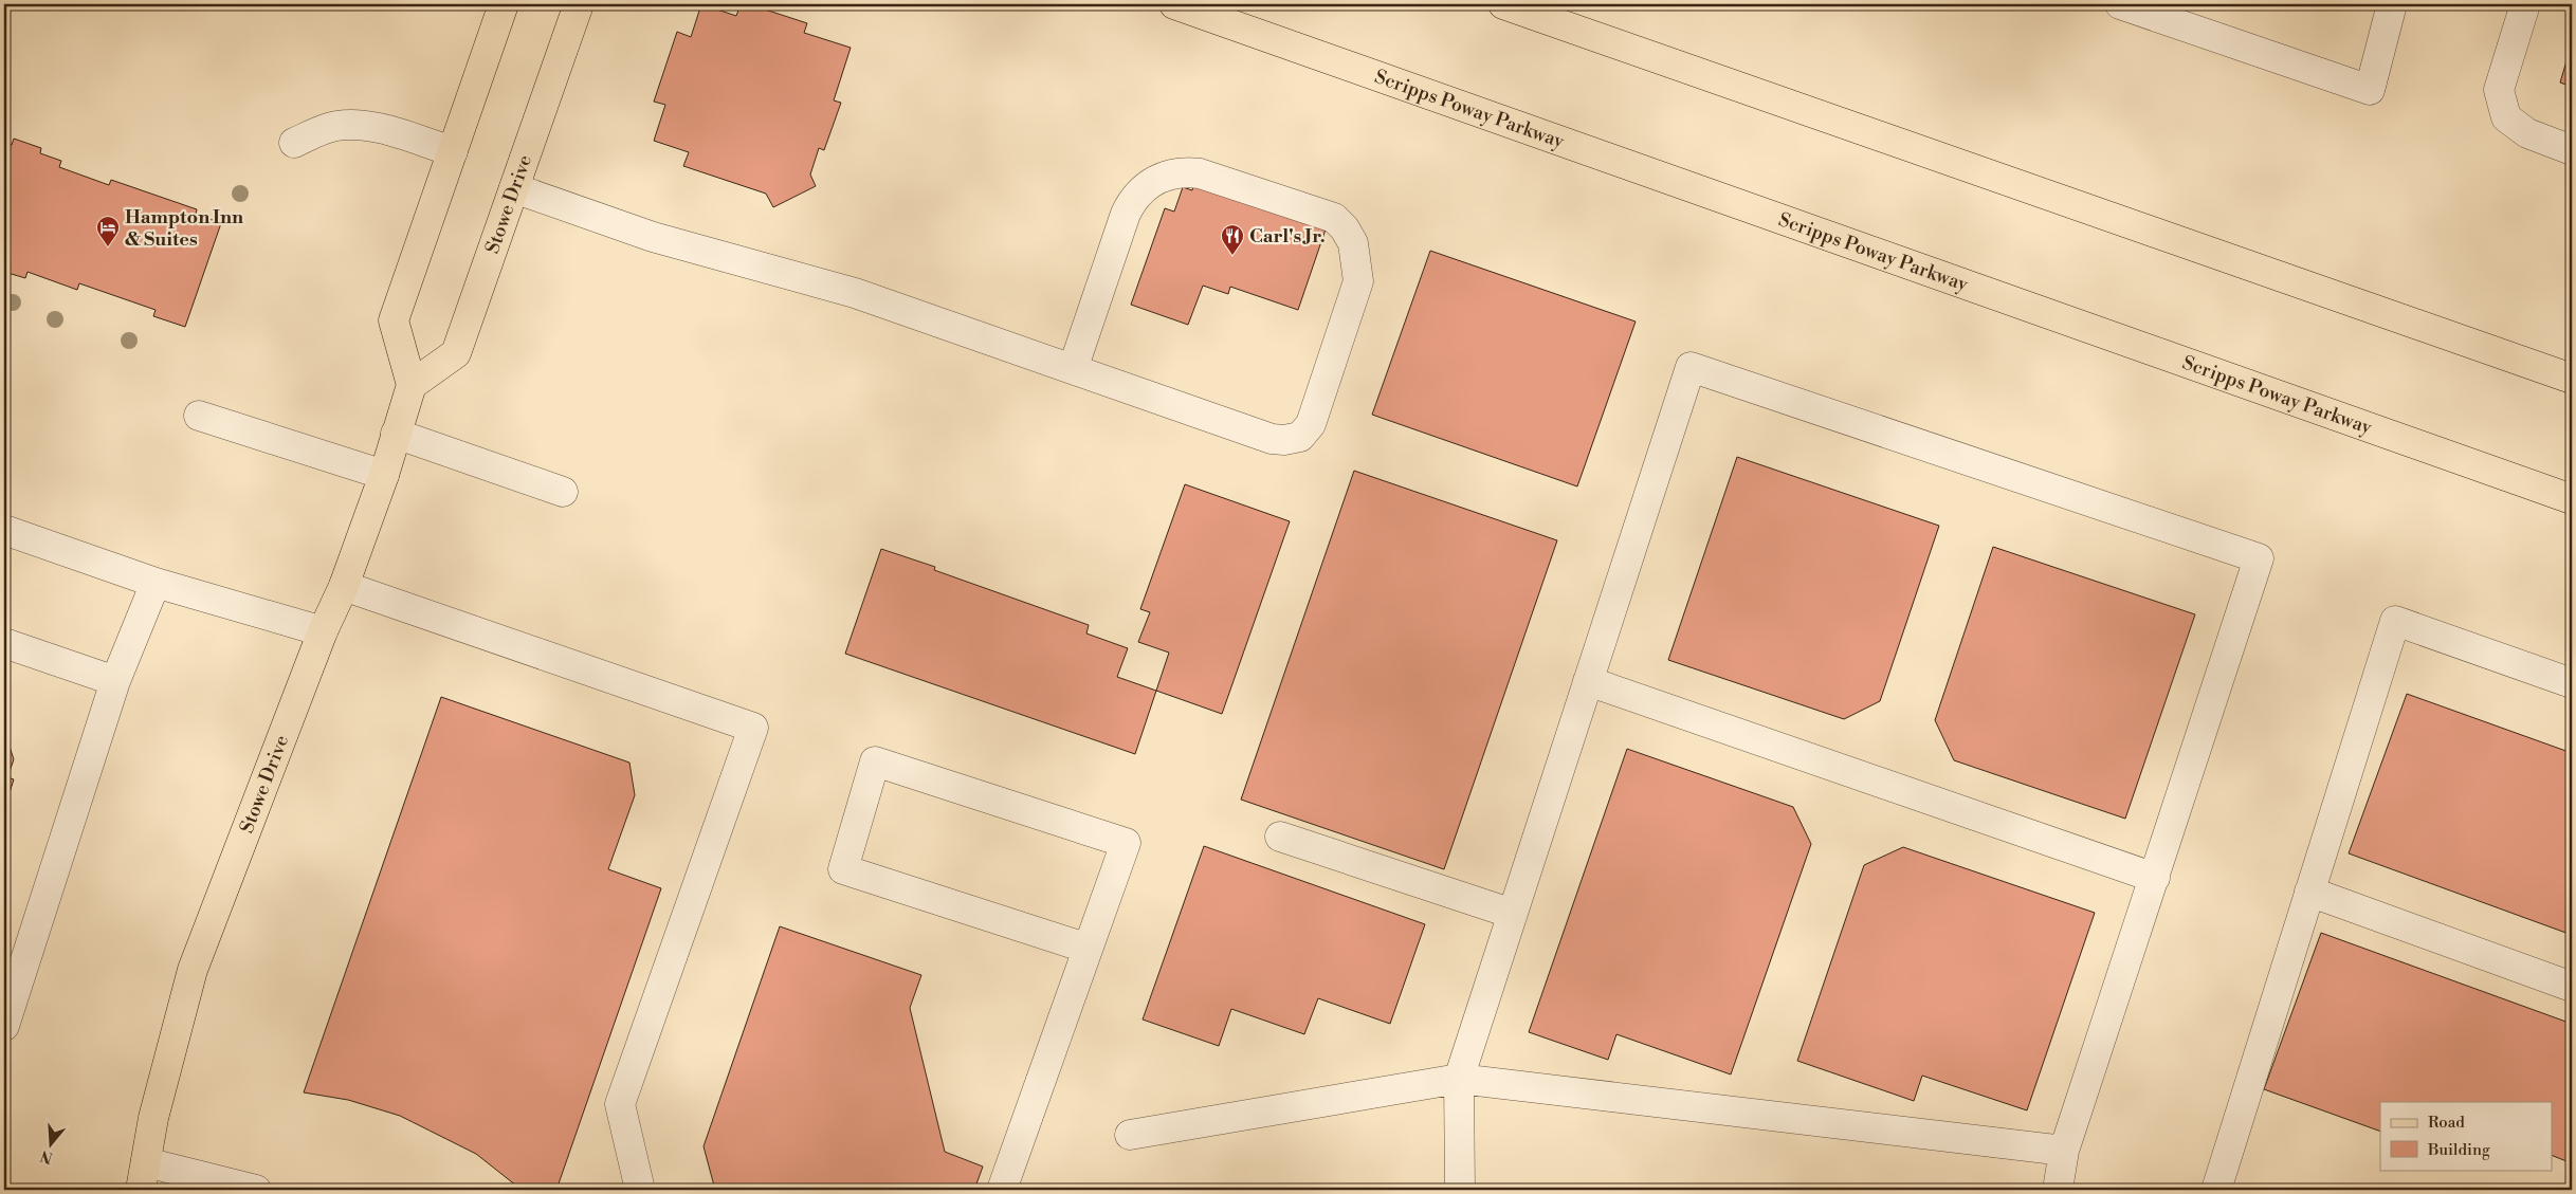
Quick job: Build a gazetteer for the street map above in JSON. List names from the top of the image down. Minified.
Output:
{"streets":{"main road":["Scripps Poway Parkway","Stowe Drive"]},"places":{"hotel":["Hampton Inn & Suites"],"restaurant":["Carl's Jr."]},"legend":["Road","Building"],"north":"bottom"}
